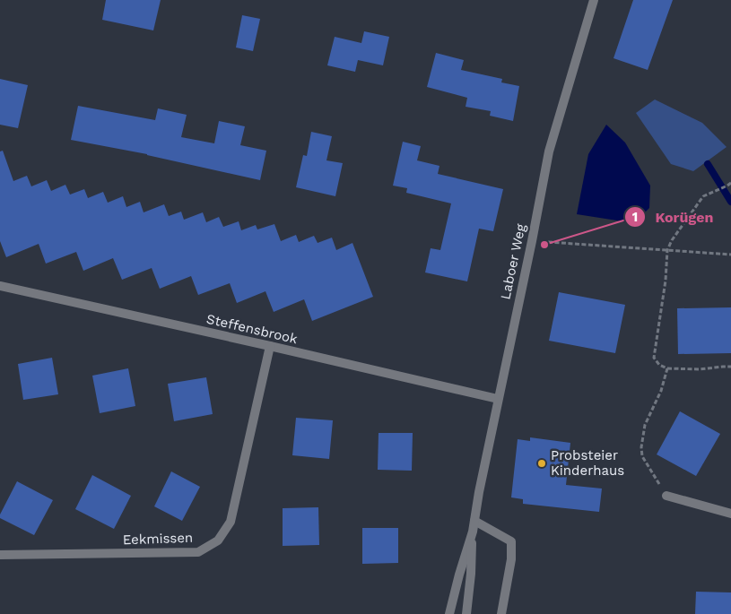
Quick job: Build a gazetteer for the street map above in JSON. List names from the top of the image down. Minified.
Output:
{"streets":{"street":["Laboer Weg","Steffensbrook","Eekmissen"]},"crossings":[["Laboer Weg","Steffensbrook"],["Steffensbrook","Eekmissen"]],"places":["Korügen","Probsteier Kinderhaus"]}
